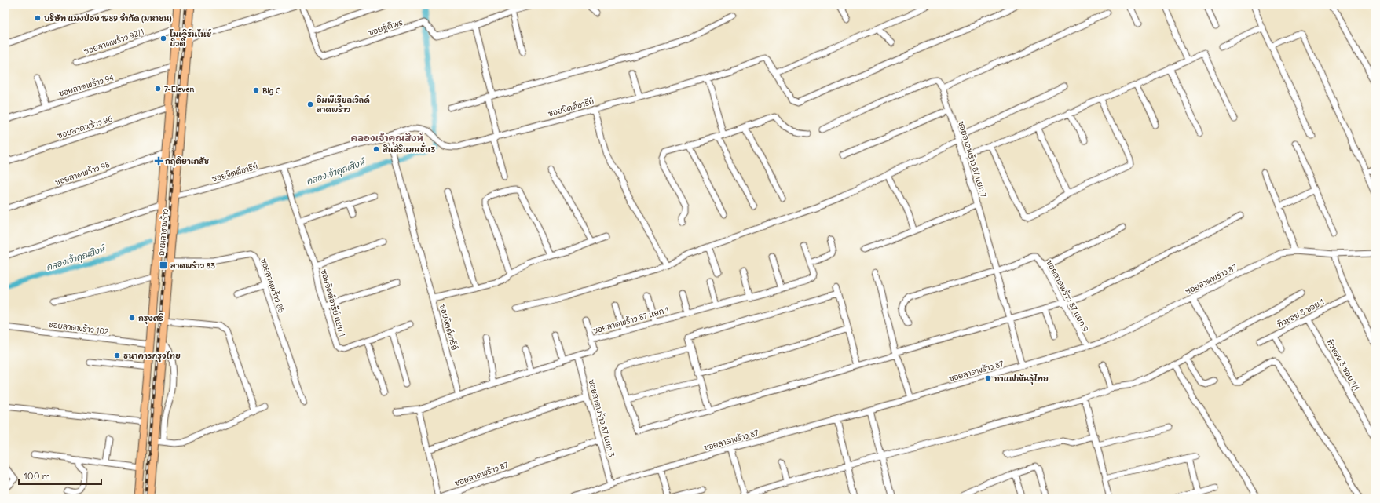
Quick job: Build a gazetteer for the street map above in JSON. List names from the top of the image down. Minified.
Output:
{"streets":{"main road":["ถนนลาดพร้าว"],"street":["ซอยฐิติพร","ซอยลาดพร้าว 92/1","ซอยลาดพร้าว 94","ซอยจิตต์อารีย์","ซอยลาดพร้าว 96","ซอยลาดพร้าว 87 แยก 7","ซอยลาดพร้าว 98","ซอยลาดพร้าว 87","ซอยลาดพร้าว 85","ซอยลาดพร้าว 87 แยก 9","ซอยจิตต์อารีย์ แยก 1","ทิวซอย 3 ซอย 1","ซอยลาดพร้าว 87 แยก 1","ซอยลาดพร้าว 102","ทิวซอย 3 ซอย 1/1","ซอยลาดพร้าว 87 แยก 3"]},"crossings":[["ซอยลาดพร้าว 92/1","ถนนลาดพร้าว"],["ซอยลาดพร้าว 94","ถนนลาดพร้าว"],["ซอยจิตต์อารีย์","ถนนลาดพร้าว"],["ซอยจิตต์อารีย์","ซอยจิตต์อารีย์ แยก 1"],["ซอยจิตต์อารีย์","ซอยลาดพร้าว 87 แยก 1"],["ซอยลาดพร้าว 96","ถนนลาดพร้าว"],["ซอยลาดพร้าว 87 แยก 7","ซอยลาดพร้าว 87"],["ซอยลาดพร้าว 87 แยก 7","ซอยลาดพร้าว 87 แยก 9"],["ซอยลาดพร้าว 98","ถนนลาดพร้าว"],["ถนนลาดพร้าว","ซอยลาดพร้าว 85"],["ถนนลาดพร้าว","ซอยลาดพร้าว 102"],["ซอยลาดพร้าว 87","ซอยลาดพร้าว 87 แยก 9"],["ซอยลาดพร้าว 87","ซอยลาดพร้าว 87 แยก 3"],["ทิวซอย 3 ซอย 1","ทิวซอย 3 ซอย 1/1"],["ซอยลาดพร้าว 87 แยก 1","ซอยลาดพร้าว 87 แยก 3"]],"districts":["คลองเจ้าคุณสิงห์"],"water":["คลองเจ้าคุณสิงห์"],"places":{"other":["บริษัท แมงป่อง 1989 จำกัด (มหาชน)","โมเดิร์นไนซ์ บิวตี้","7-Eleven","Big C","อิมพีเรียลเวิลด์ ลาดพร้าว","สินสิริแมนชั่น3","กรุงศรี","ธนาคารกรุงไทย","กาแฟพันธ์ุไทย"],"health":["กฤติยาเภสัช"],"transit":["ลาดพร้าว 83"]},"scale_bar":"100 m"}
